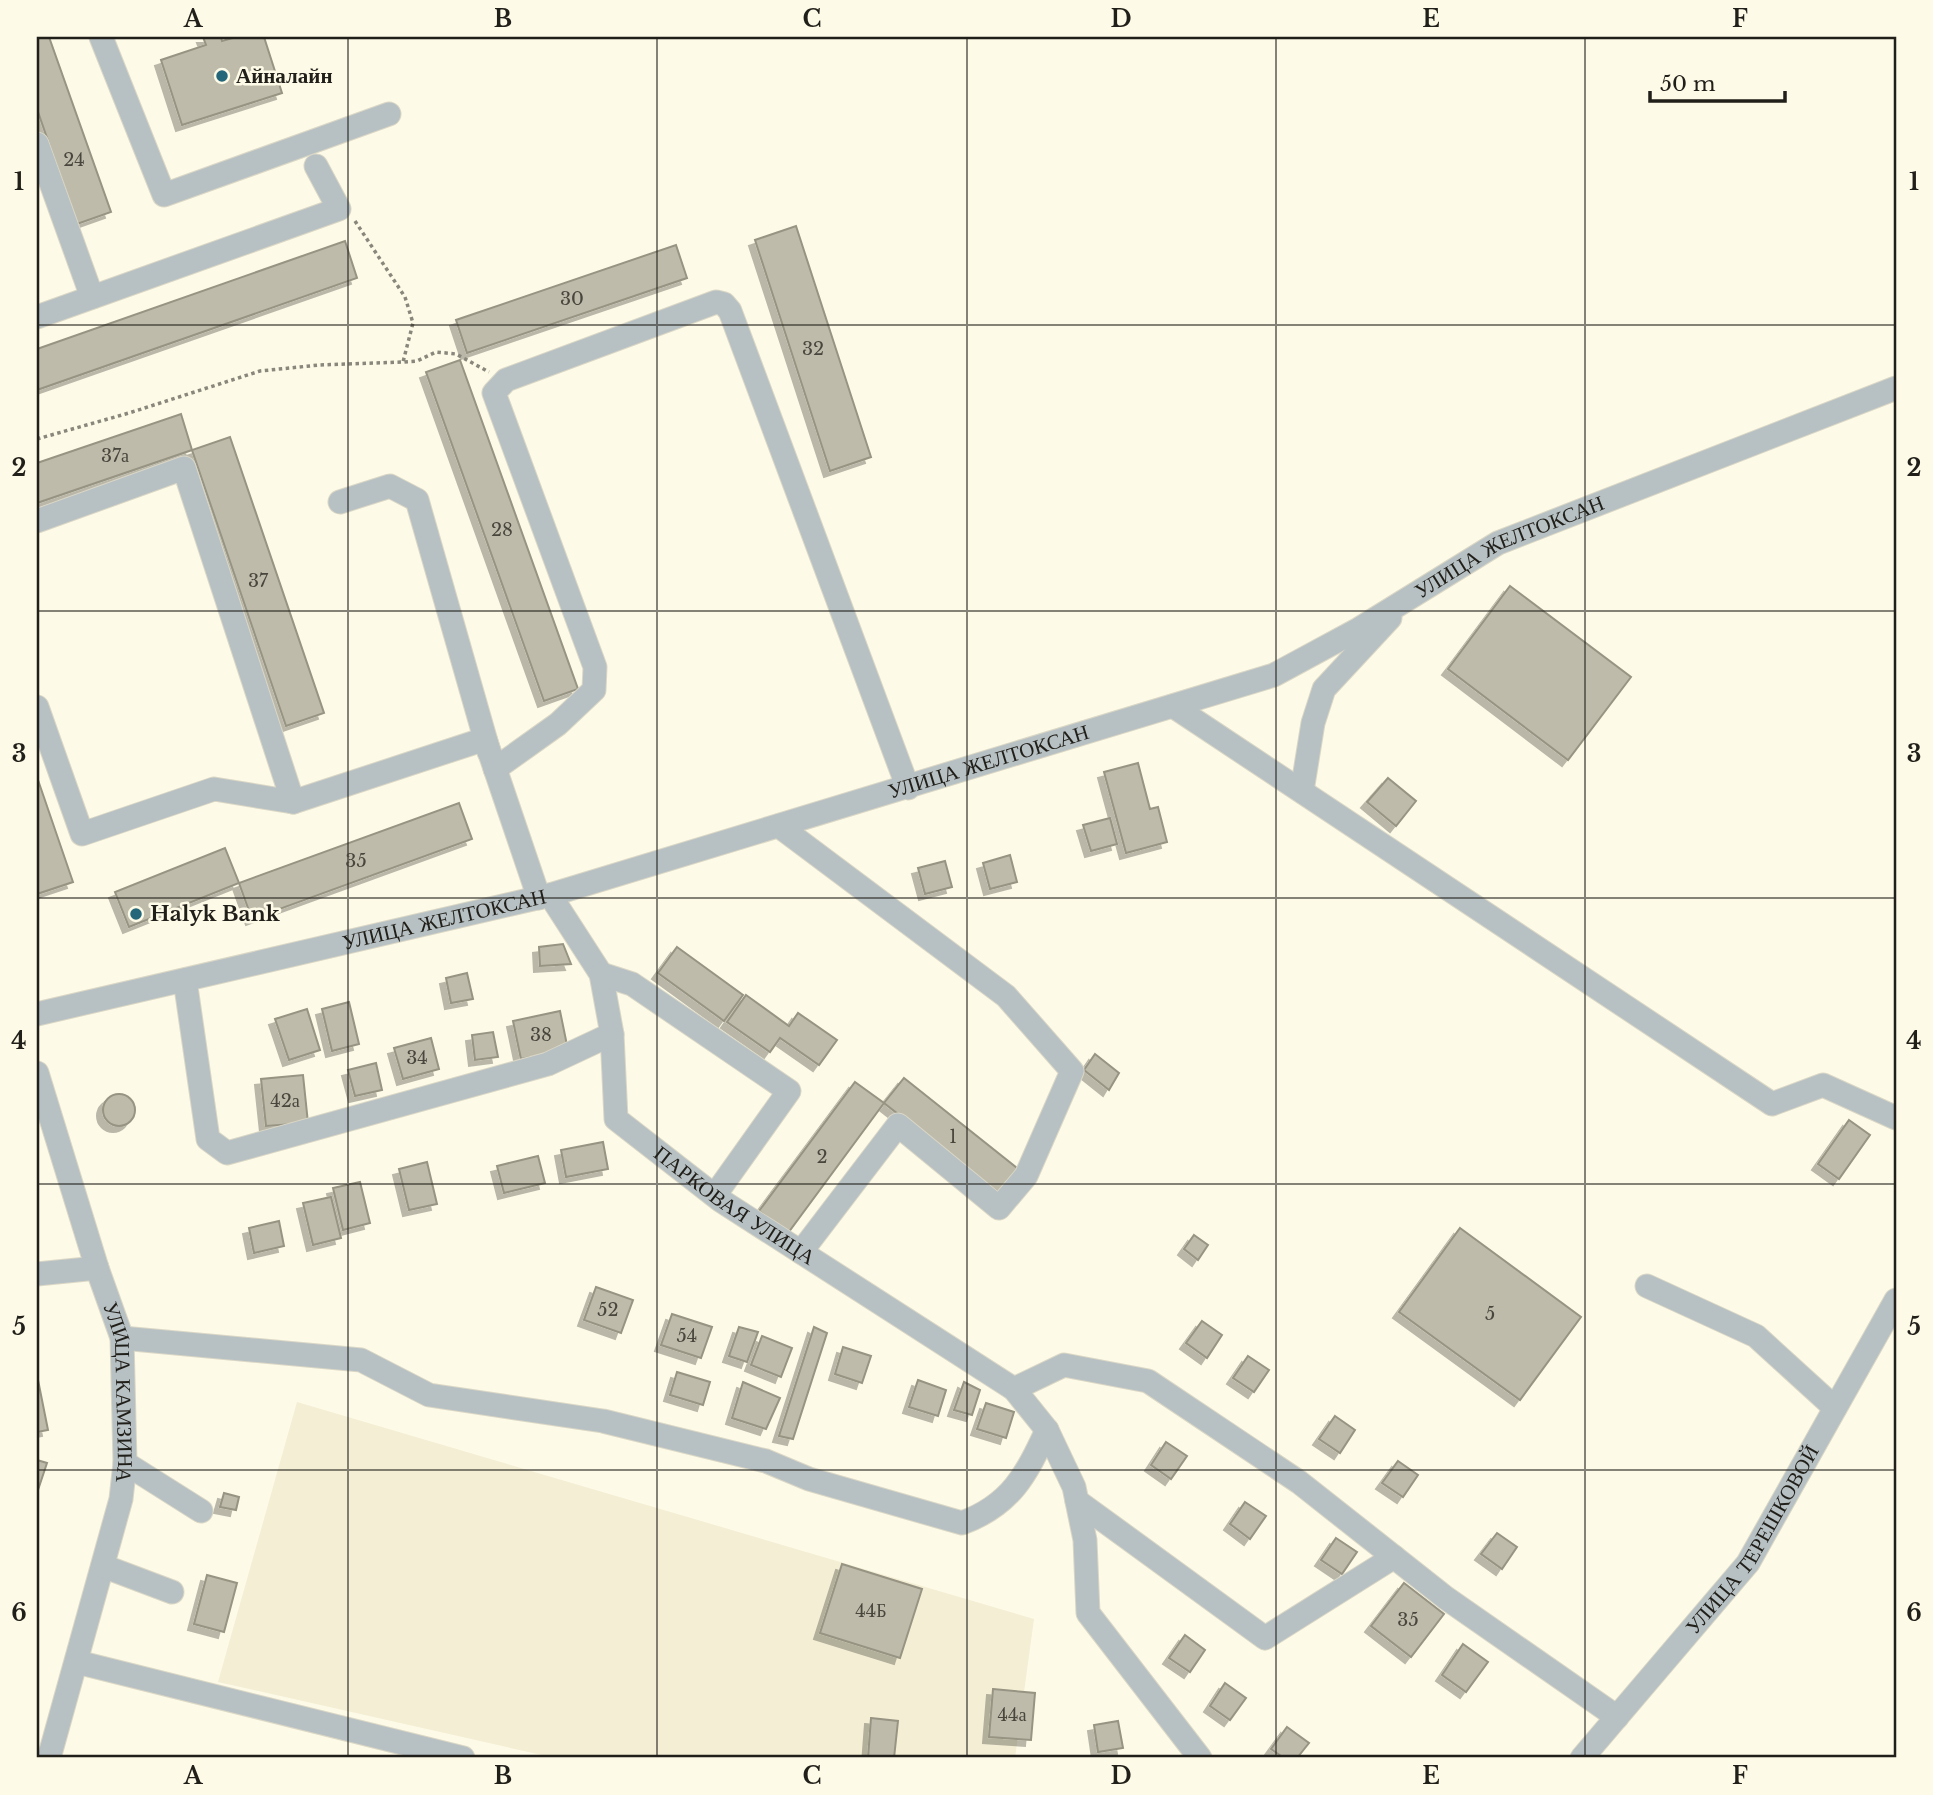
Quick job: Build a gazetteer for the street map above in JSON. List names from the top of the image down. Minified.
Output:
{"streets":{"street":["УЛИЦА ЖЕЛТОКСАН","ПАРКОВАЯ УЛИЦА","УЛИЦА КАМЗИНА","УЛИЦА ТЕРЕШКОВОЙ"]},"crossings":[["УЛИЦА ЖЕЛТОКСАН","ПАРКОВАЯ УЛИЦА"]],"places":["Айналайн","Halyk Bank"],"house_numbers":["24","30","32","37а","28","37","35","38","34","42а","1","2","52","5","54","44Б","35","44а"],"scale_bar":"50 m","grid":{"columns":["A","B","C","D","E","F"],"rows":["1","2","3","4","5","6"]}}
